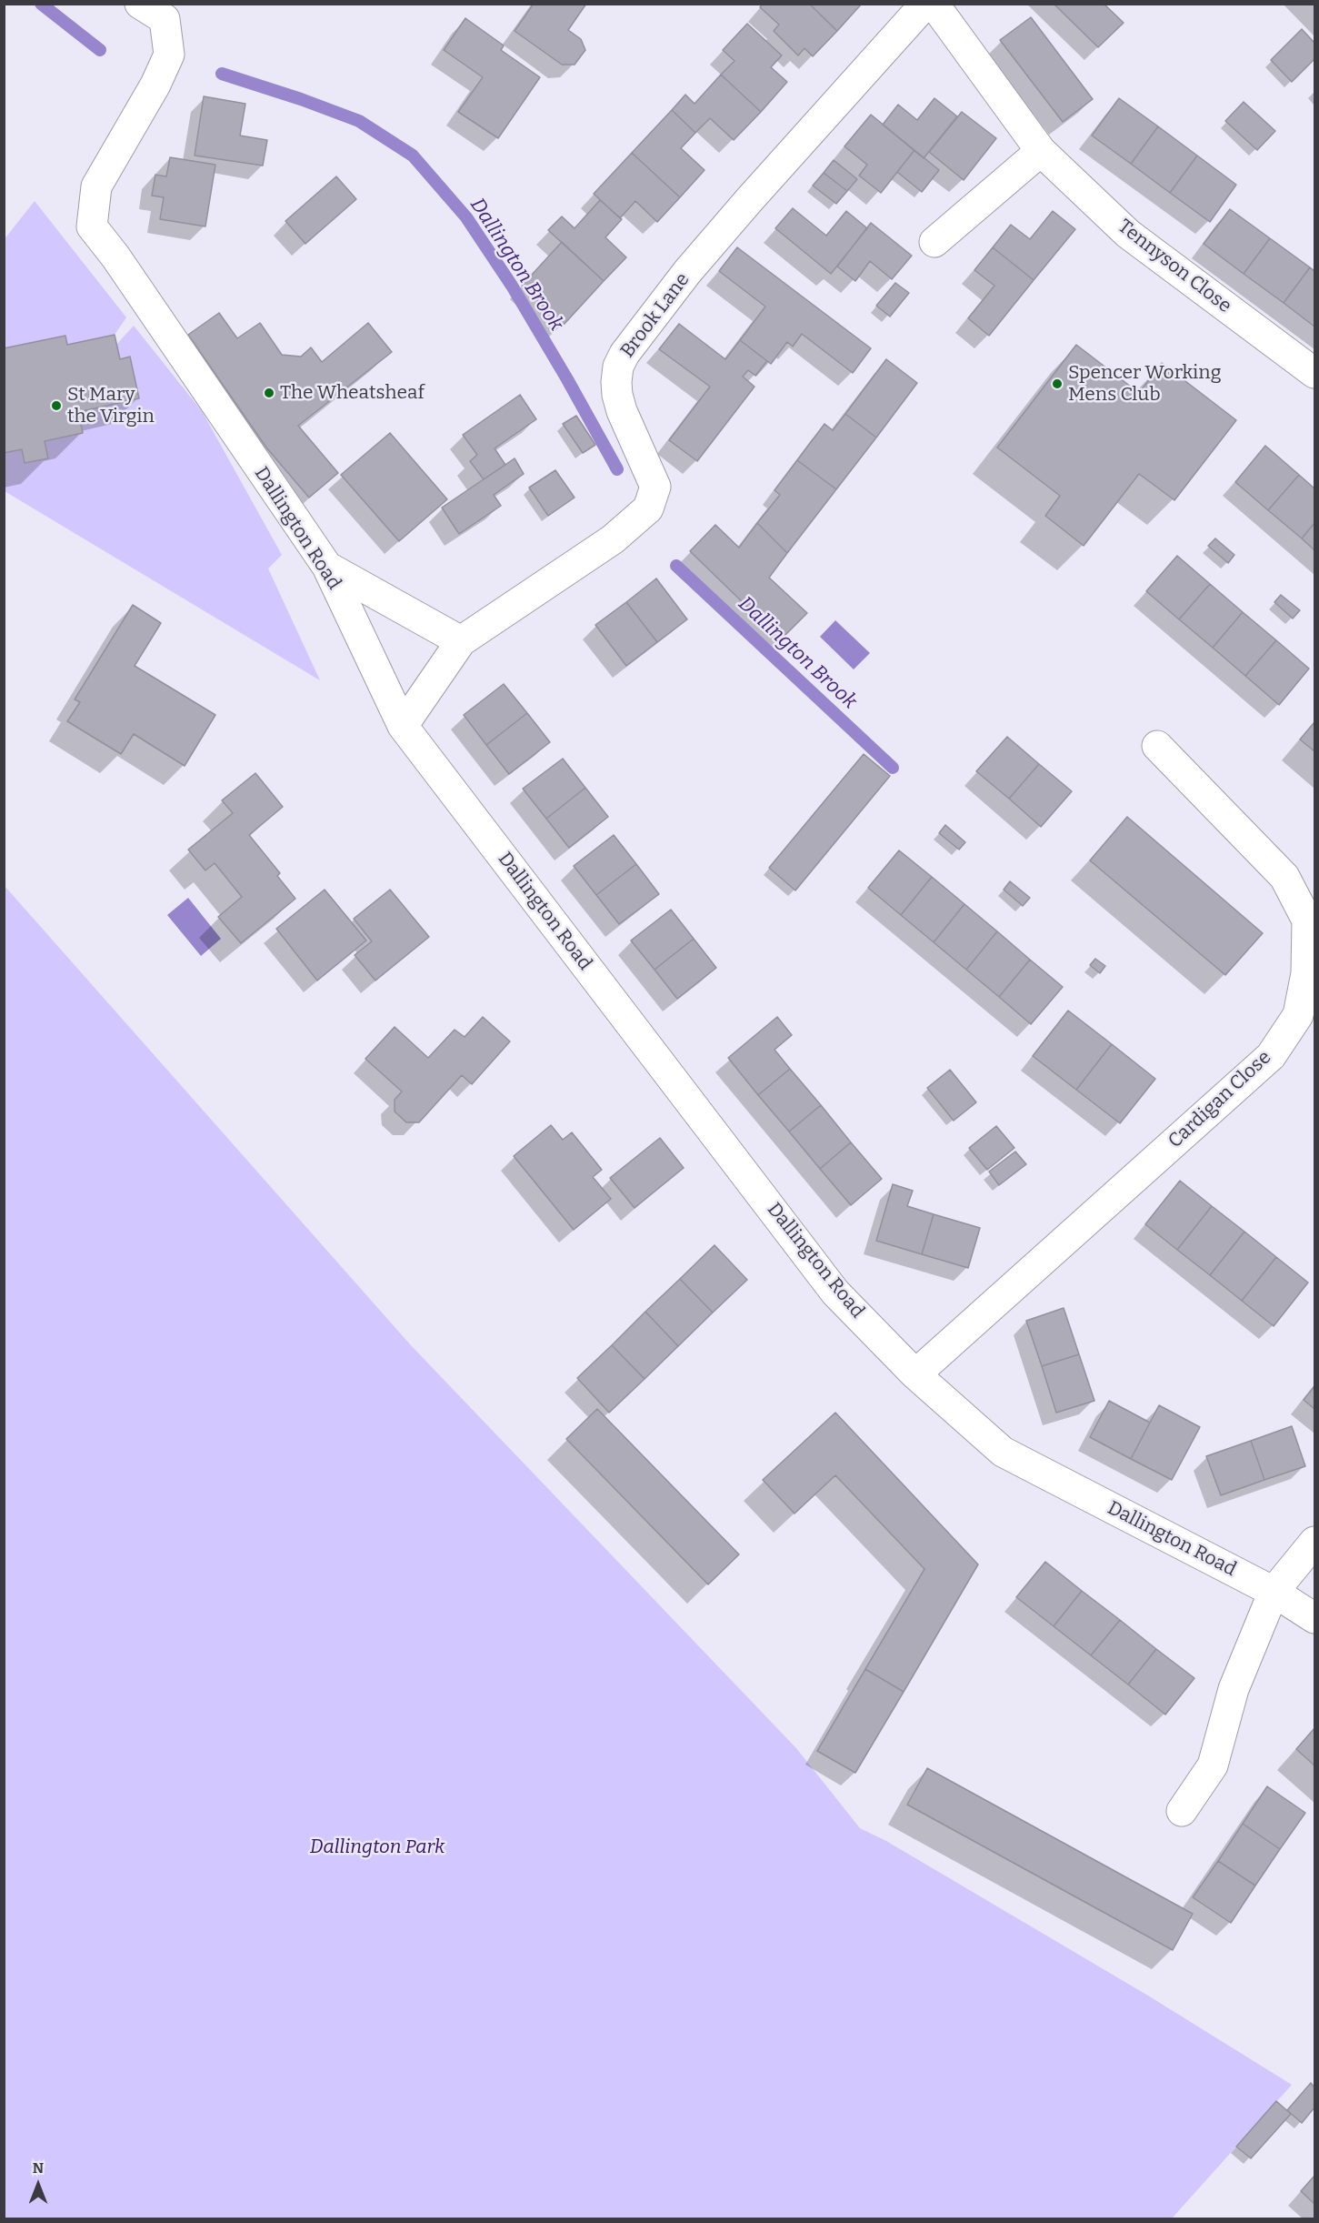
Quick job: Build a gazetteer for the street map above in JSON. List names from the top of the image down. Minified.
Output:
{"streets":{"street":["Tennyson Close","Brook Lane","Dallington Road","Cardigan Close"]},"crossings":[["Brook Lane","Dallington Road"],["Dallington Road","Cardigan Close"]],"water":["Dallington Brook"],"parks":["Dallington Park"],"places":["Spencer Working Mens Club","The Wheatsheaf","St Mary the Virgin"],"north":"top"}
